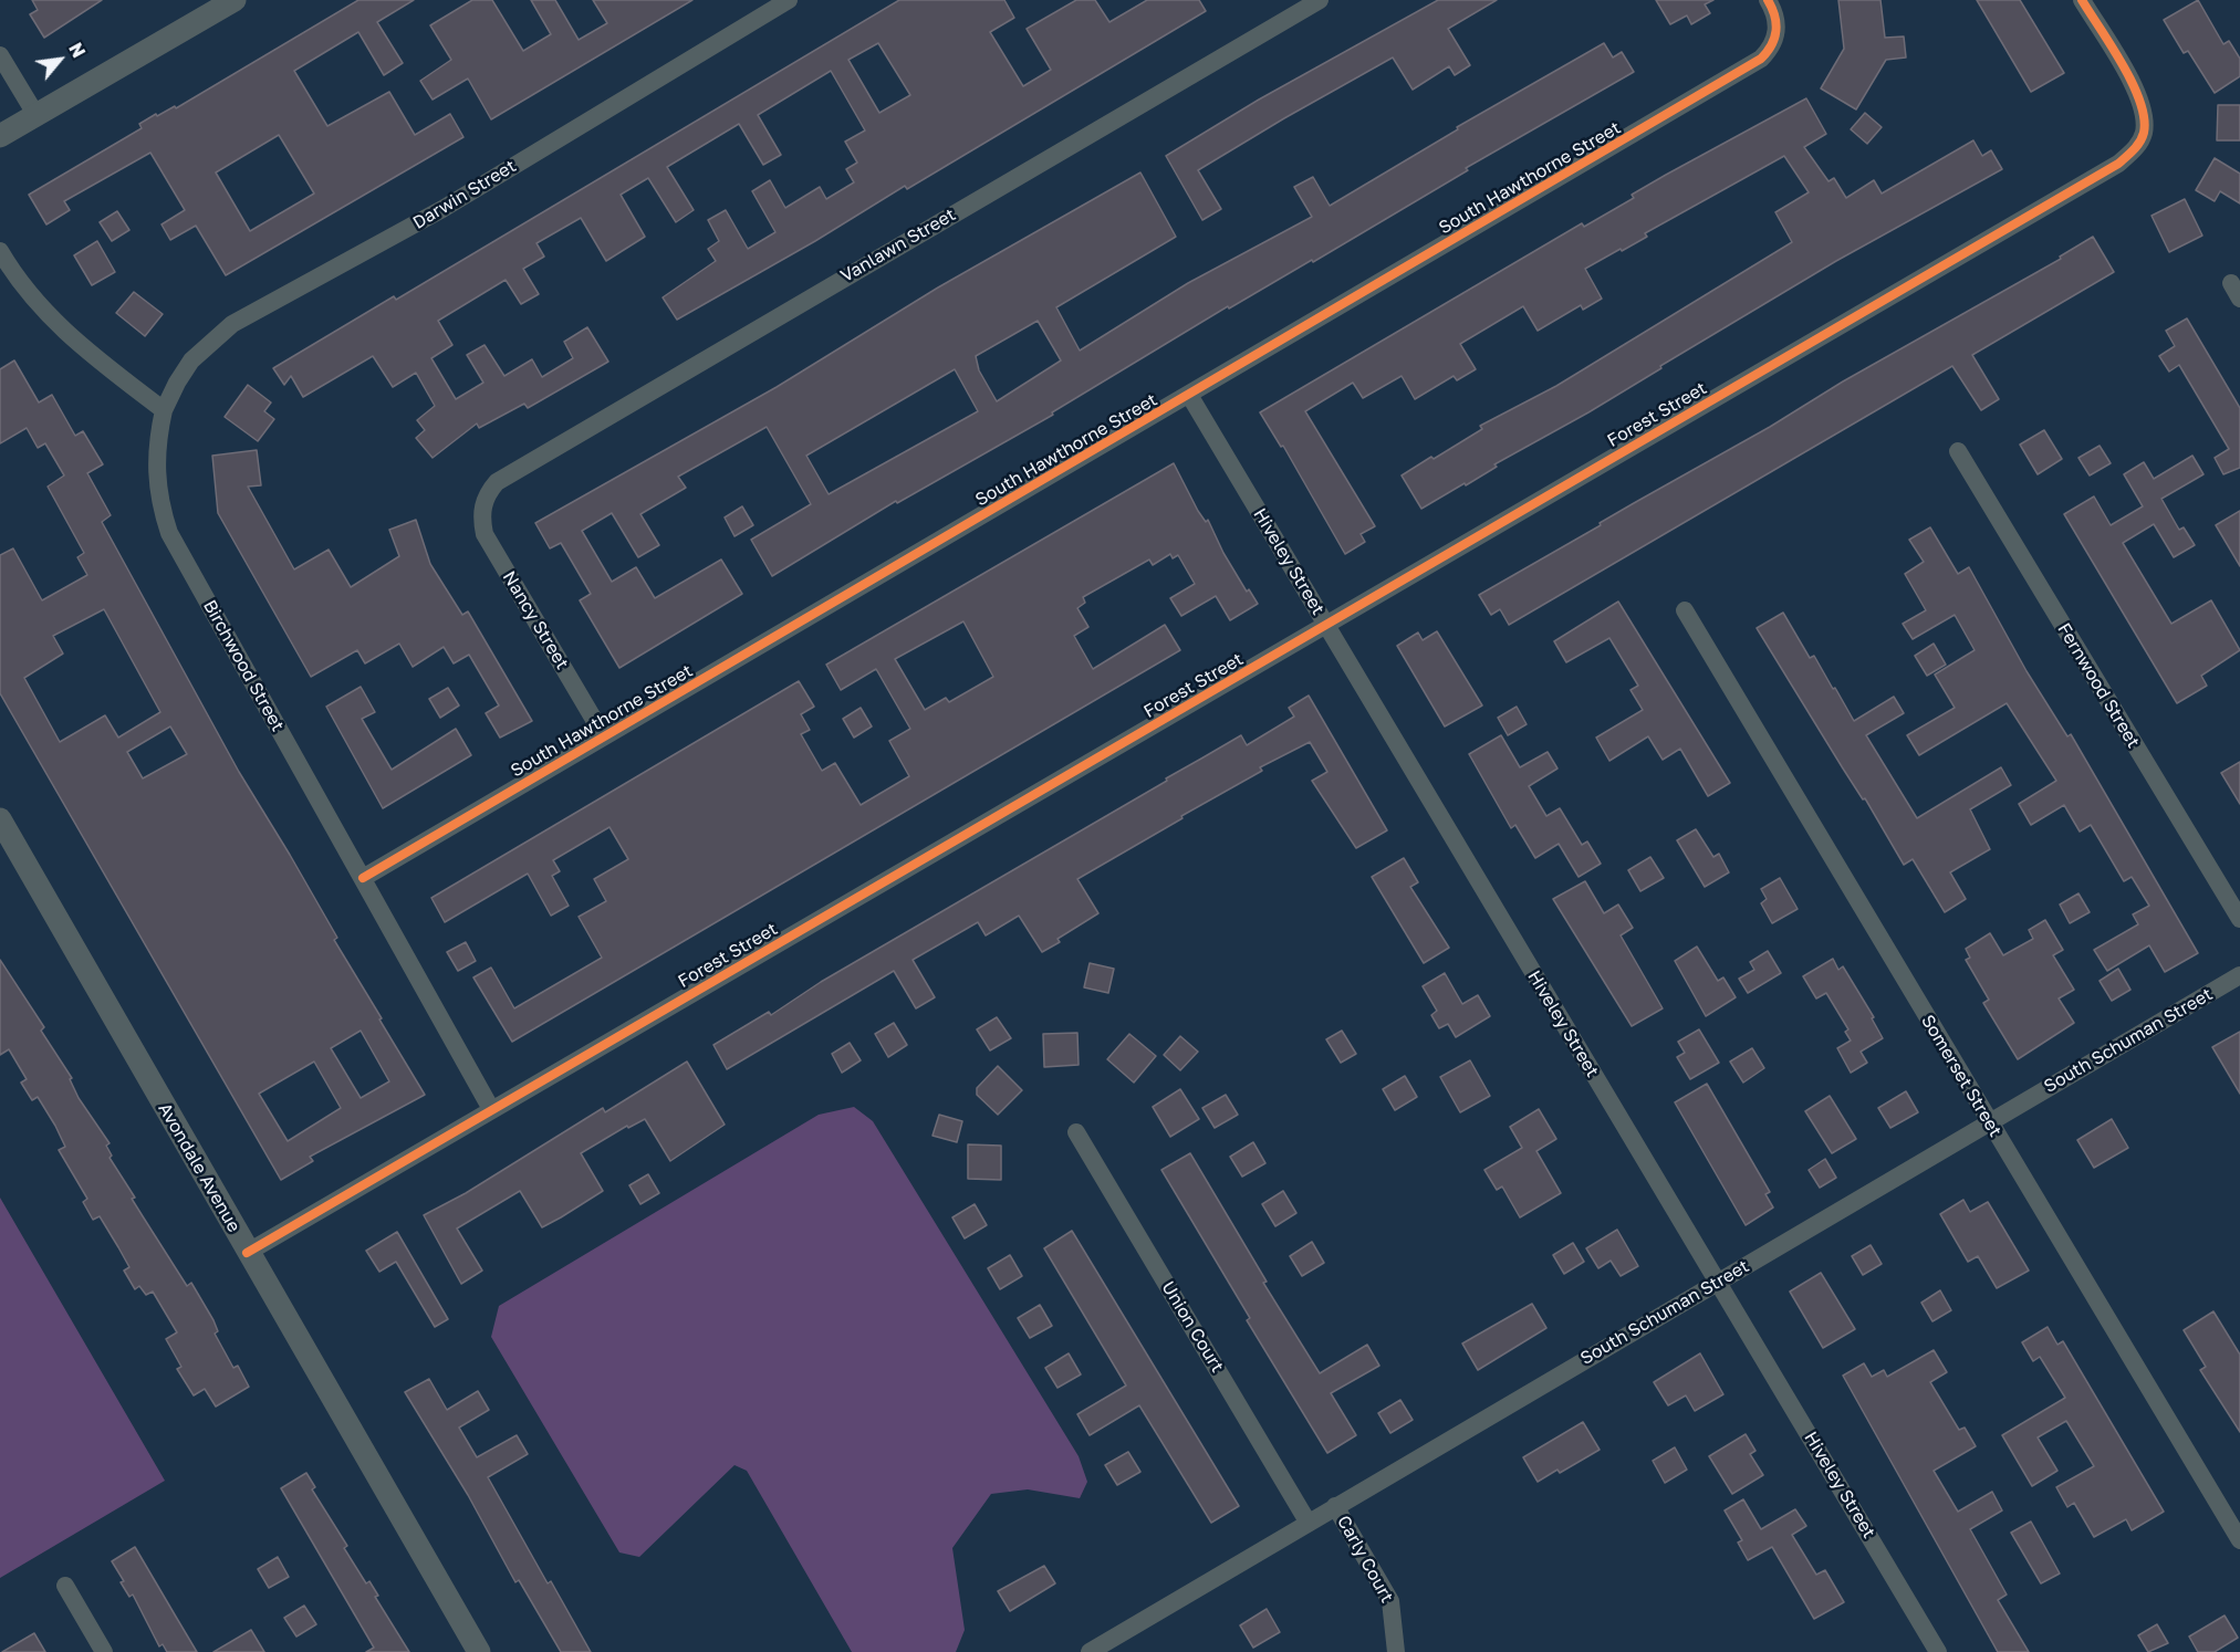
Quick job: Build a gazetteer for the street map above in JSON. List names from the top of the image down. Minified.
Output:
{"streets":{"street":["South Hawthorne Street","Darwin Street","Vanlawn Street","Forest Street","Hiveley Street","Nancy Street","Birchwood Street","Fernwood Street","South Schuman Street","Somerset Street","Avondale Avenue","Union Court","Carly Court"]},"crossings":[["South Hawthorne Street","Hiveley Street"],["South Hawthorne Street","Nancy Street"],["South Hawthorne Street","Birchwood Street"],["Darwin Street","Birchwood Street"],["Vanlawn Street","Nancy Street"],["Forest Street","Hiveley Street"],["Forest Street","Birchwood Street"],["Forest Street","Avondale Avenue"],["Hiveley Street","South Schuman Street"],["South Schuman Street","Somerset Street"],["South Schuman Street","Union Court"],["South Schuman Street","Carly Court"]],"north":"top right"}
